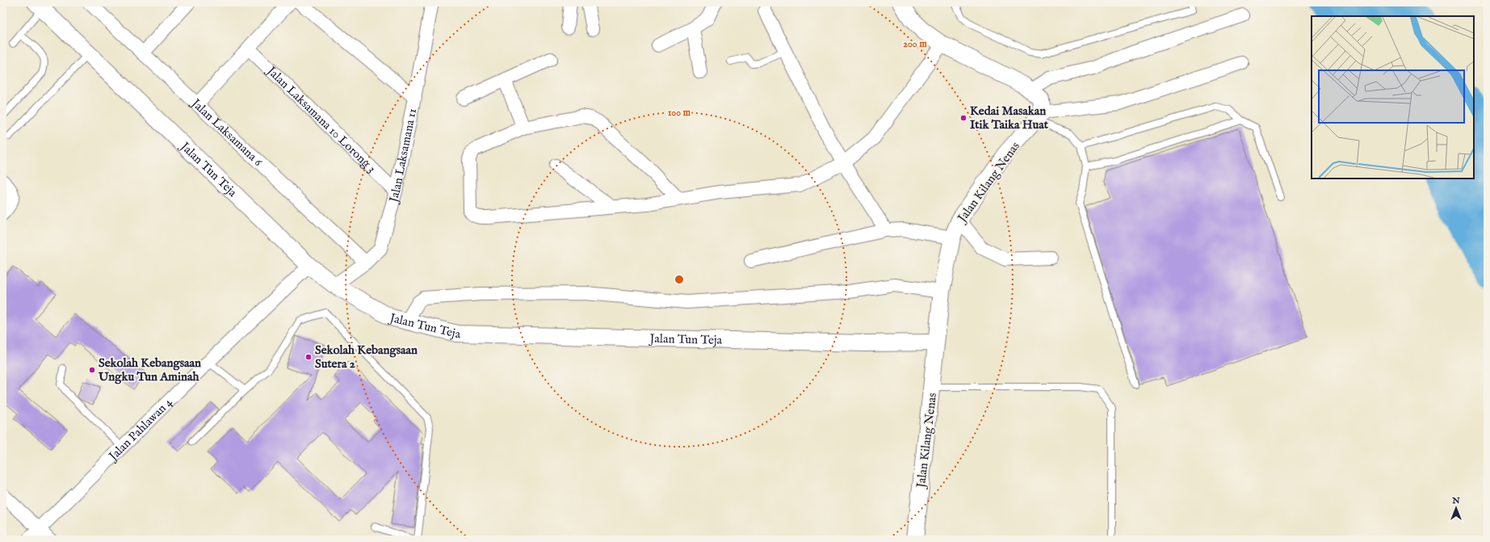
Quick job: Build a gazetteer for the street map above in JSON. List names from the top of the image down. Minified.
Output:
{"streets":{"street":["Jalan Laksamana 10 Lorong 3","Jalan Laksamana 6","Jalan Laksamana 11","Jalan Tun Teja","Jalan Kilang Nenas","Jalan Pahlawan 4"]},"crossings":[["Jalan Laksamana 10 Lorong 3","Jalan Laksamana 11"],["Jalan Laksamana 6","Jalan Laksamana 11"],["Jalan Laksamana 11","Jalan Tun Teja"],["Jalan Tun Teja","Jalan Kilang Nenas"],["Jalan Tun Teja","Jalan Pahlawan 4"]],"places":["Kedai Masakan Itik Taika Huat","Sekolah Kebangsaan Sutera 2","Sekolah Kebangsaan Ungku Tun Aminah"],"north":"top","rings":["200 m","100 m"]}
